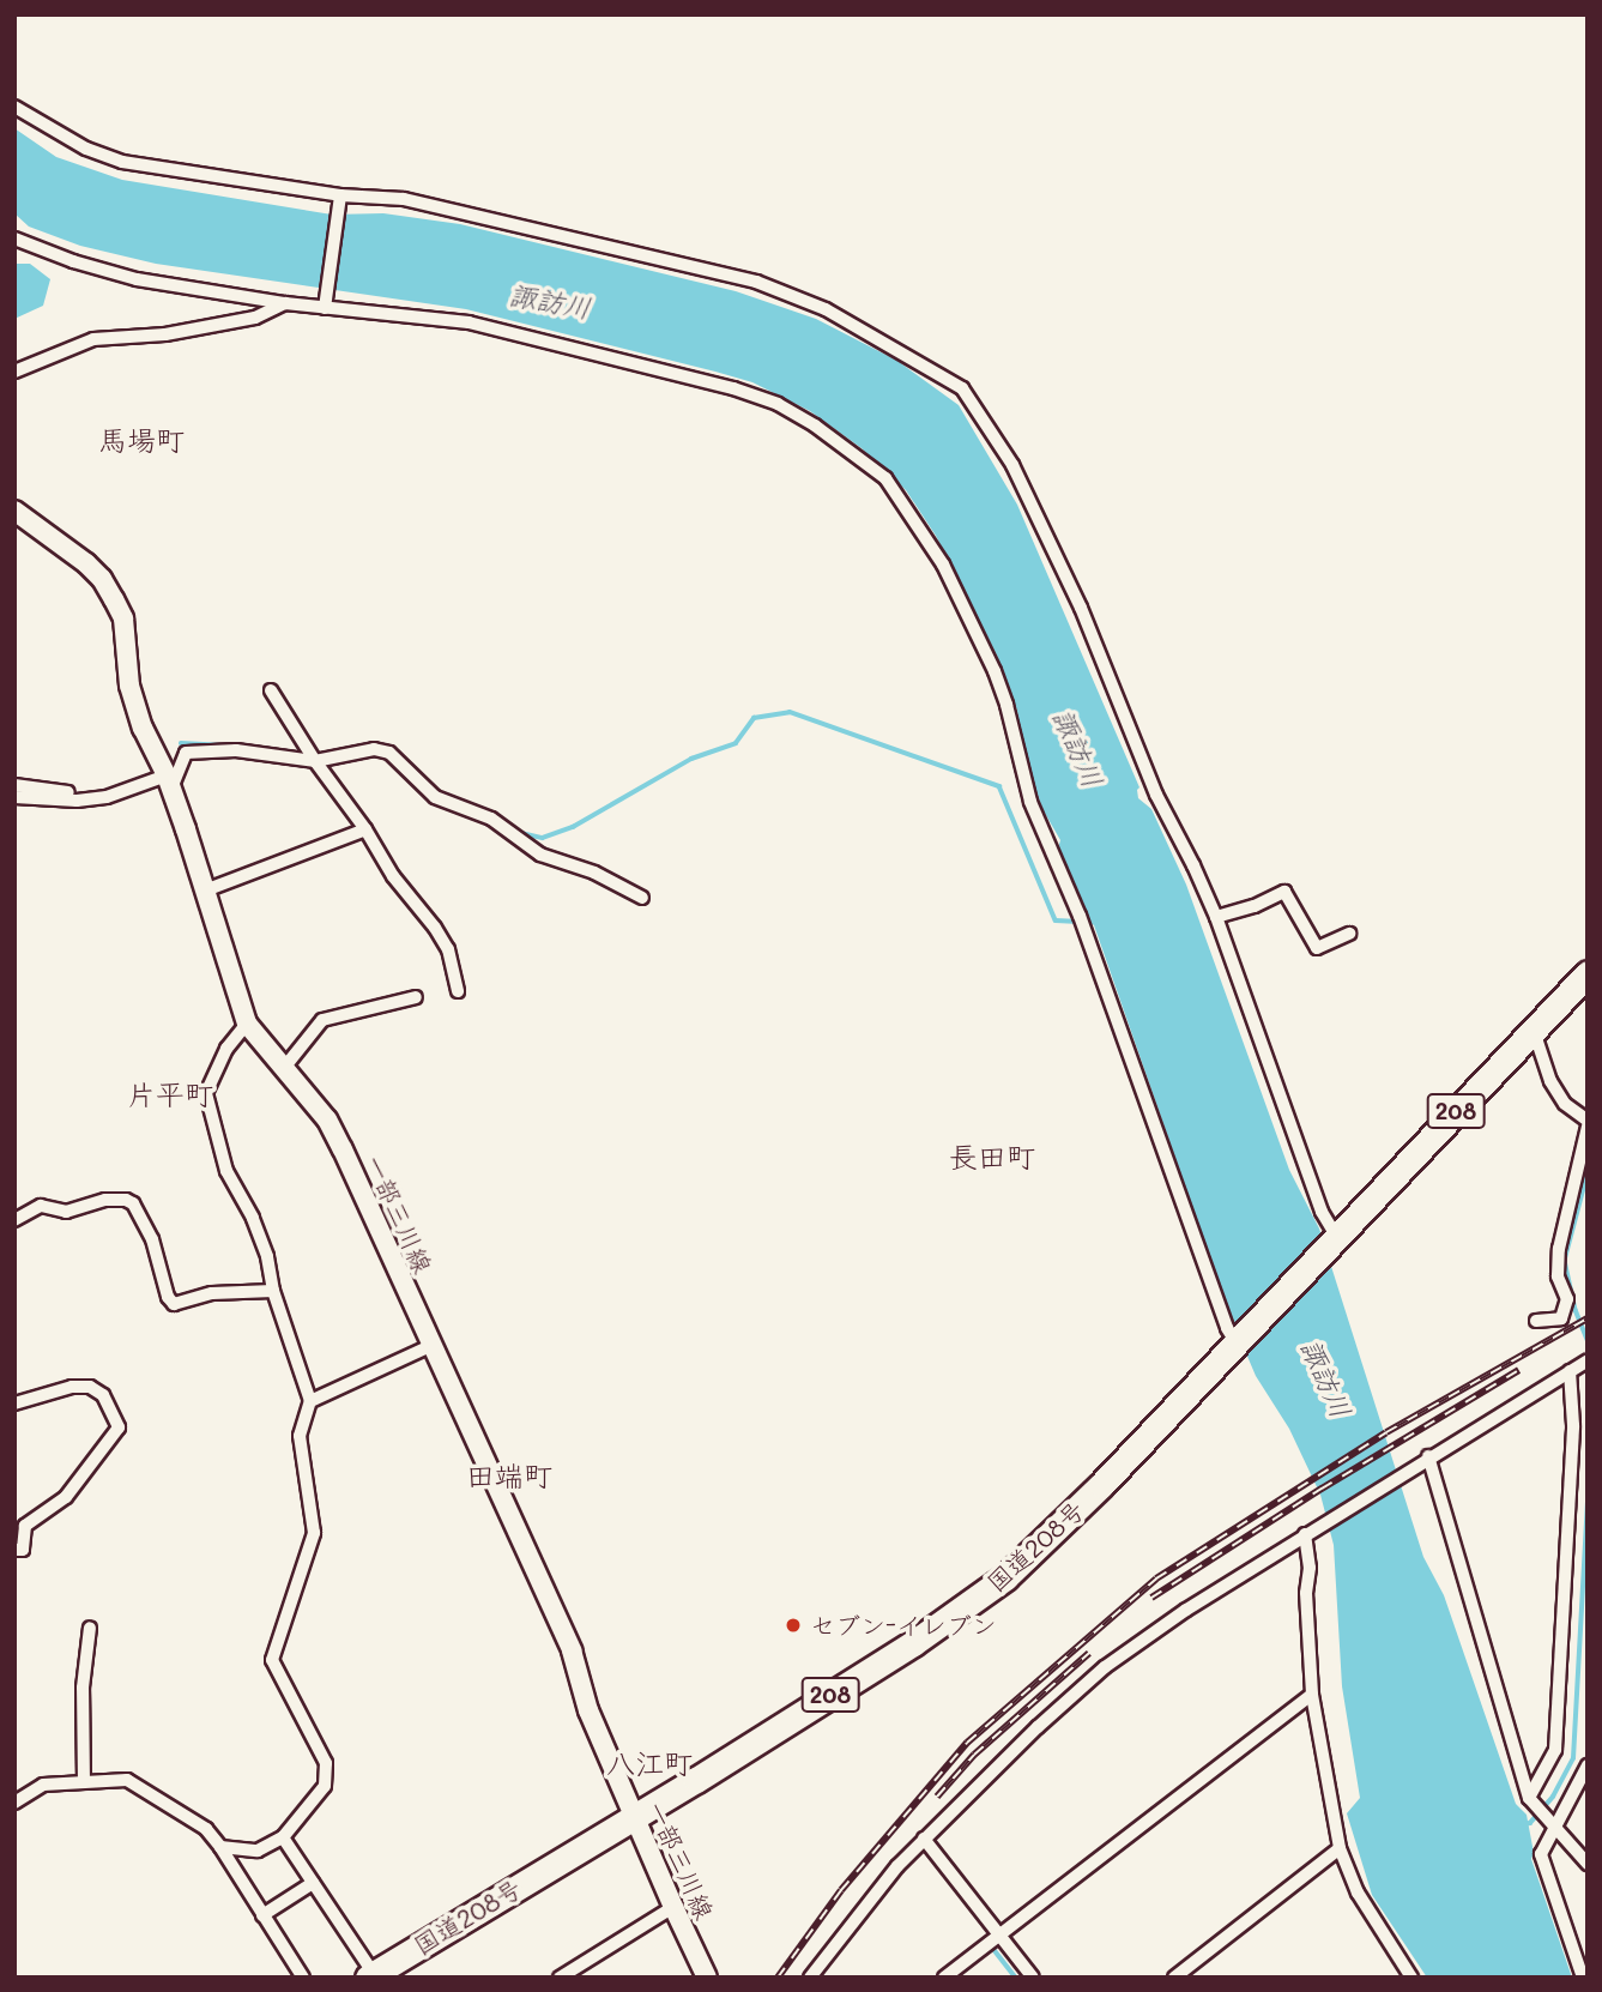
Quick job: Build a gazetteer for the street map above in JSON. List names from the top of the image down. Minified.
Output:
{"streets":{"highway":["208","国道208号"],"main road":["一部三川線"]},"crossings":[["一部三川線","国道208号"]],"districts":["馬場町","片平町","長田町","田端町","八江町"],"water":["諏訪川"],"places":["セブン-イレブン"]}
